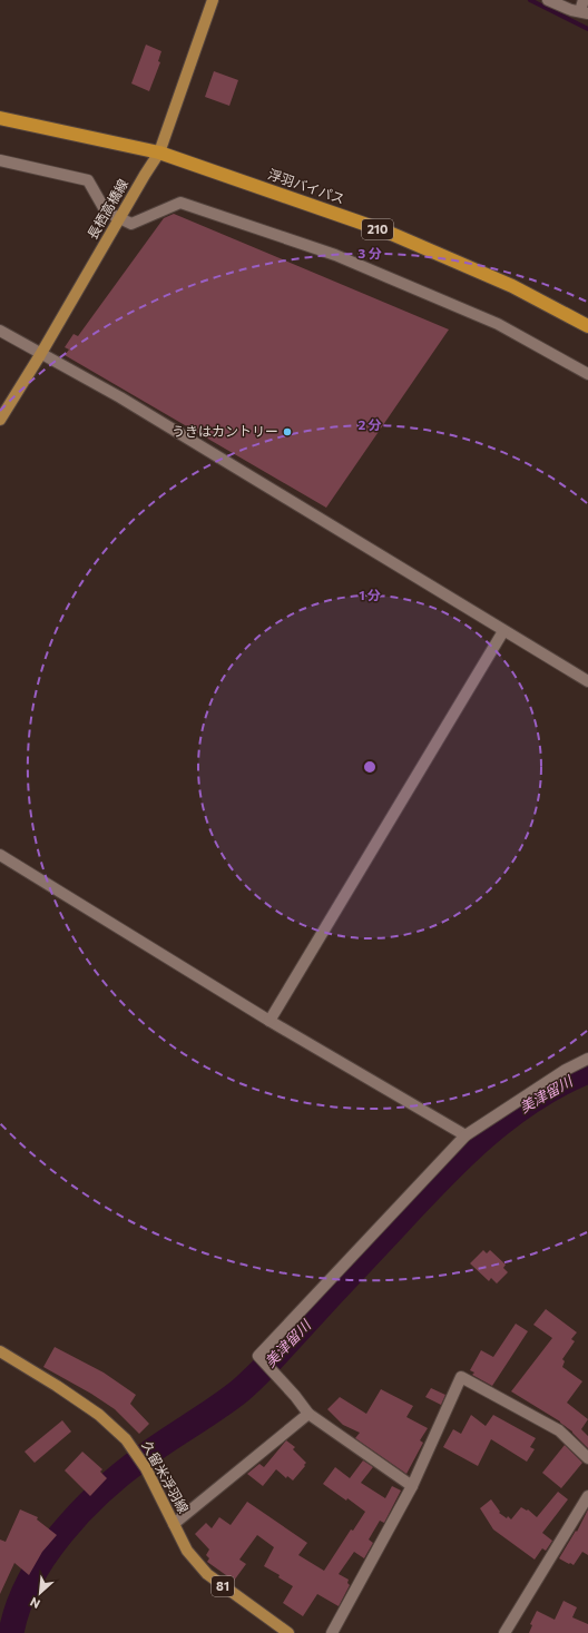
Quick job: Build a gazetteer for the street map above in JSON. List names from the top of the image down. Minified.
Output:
{"streets":{"highway":["浮羽バイパス","210"],"main road":["長栖高橋線","久留米浮羽線","81"]},"crossings":[["浮羽バイパス","長栖高橋線"]],"water":["美津留川"],"places":["うきはカントリー"],"north":"bottom left","rings":["3 分","2 分","1 分"]}
